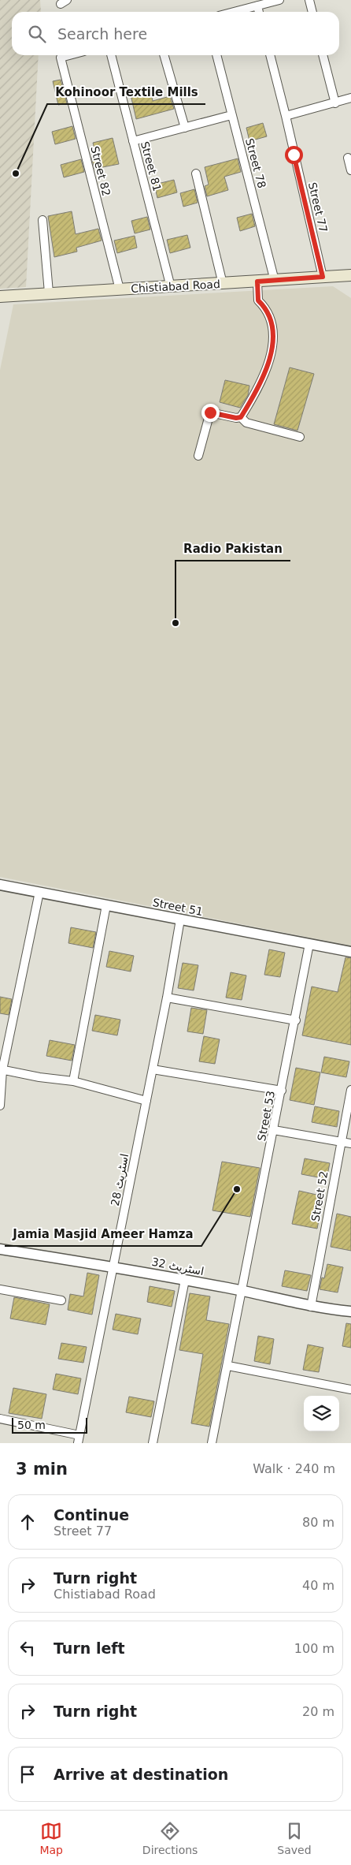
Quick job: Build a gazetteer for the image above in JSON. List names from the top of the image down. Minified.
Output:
{"streets":{"main road":["Chistiabad Road"],"street":["Street 78","Street 81","Street 82","Street 77","Street 51","Street 53","اسٹریٹ 28","Street 52","اسٹریٹ 32"]},"crossings":[["Street 78","Chistiabad Road"],["Street 81","Chistiabad Road"],["Street 82","Chistiabad Road"],["Street 77","Chistiabad Road"],["Street 51","Street 53"],["Street 51","اسٹریٹ 28"],["Street 53","اسٹریٹ 32"],["اسٹریٹ 28","اسٹریٹ 32"],["Street 52","اسٹریٹ 32"]],"places":["Kohinoor Textile Mills","Radio Pakistan","Jamia Masjid Ameer Hamza"],"scale_bar":"50 m","page":{"search":"Search here","scale":"50 m","heading":["3 min","Walk · 240 m"],"list":[["Continue","Street 77","80 m"],["Turn right","Chistiabad Road","40 m"],["Turn left","100 m"],["Turn right","20 m"],"Arrive at destination"],"nav":["Map","Directions","Saved"]}}
